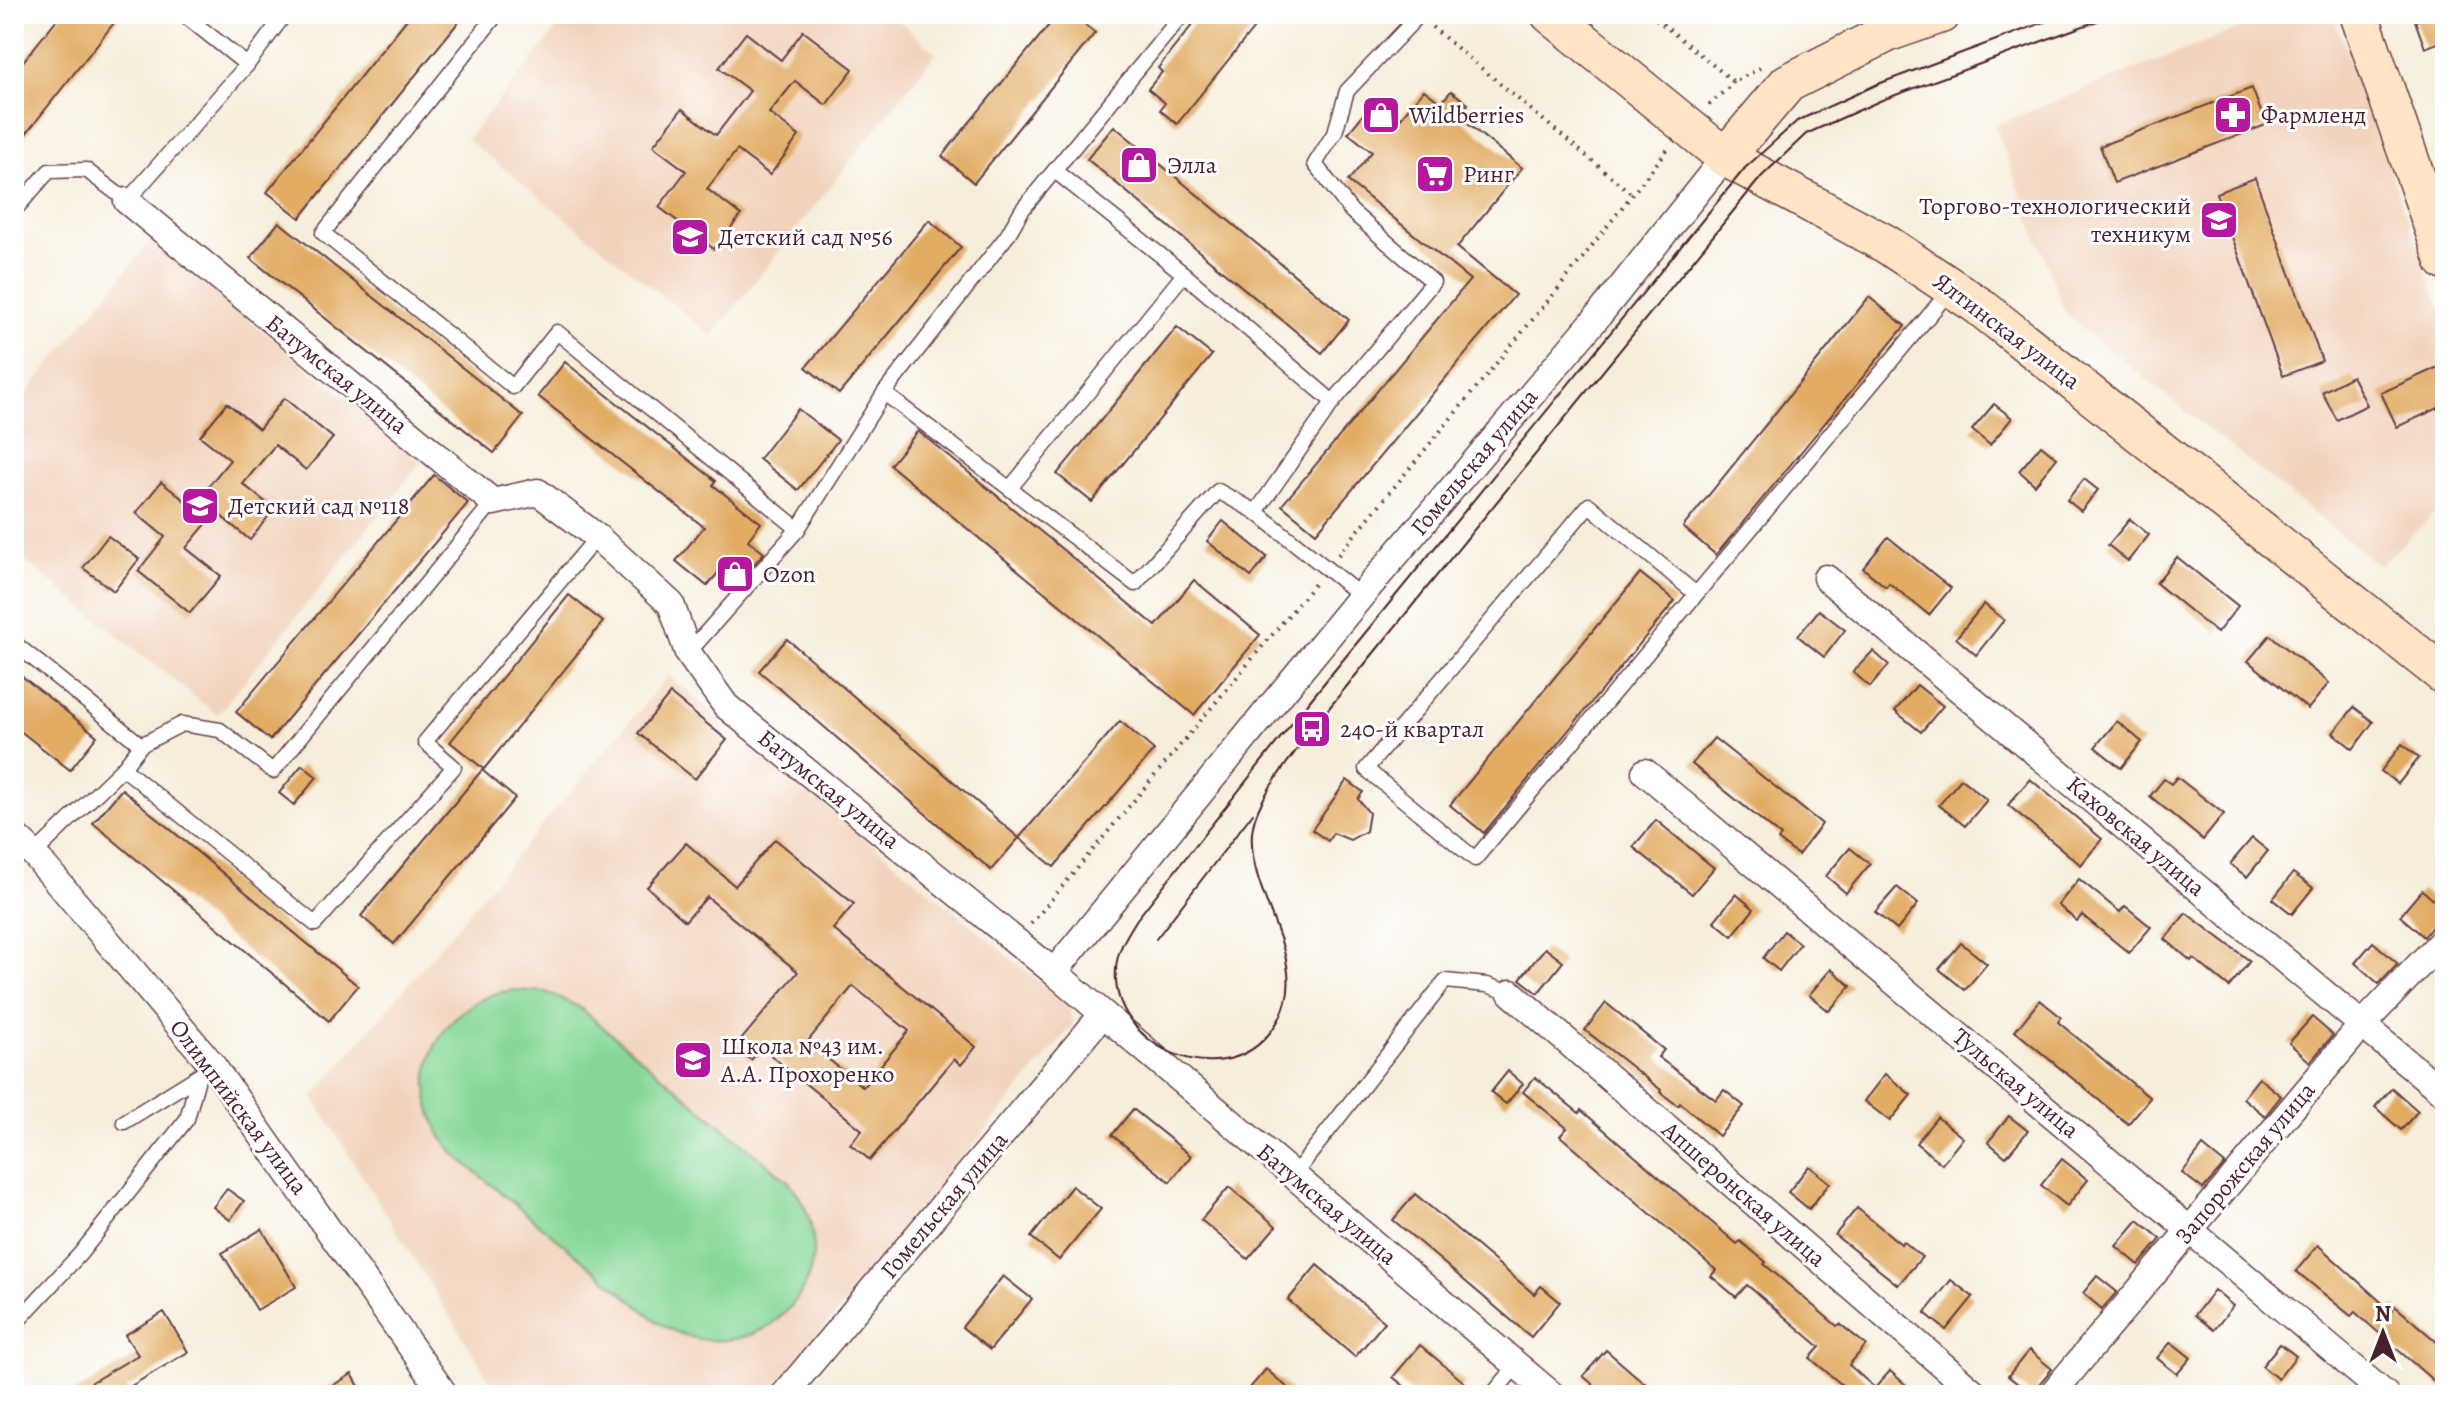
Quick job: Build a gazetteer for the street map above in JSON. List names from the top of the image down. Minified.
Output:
{"streets":{"main road":["Ялтинская улица","Гомельская улица"],"street":["Батумская улица","Каховская улица","Тульская улица","Олимпийская улица","Запорожская улица","Апшеронская улица"]},"crossings":[["Ялтинская улица","Гомельская улица"],["Батумская улица","Гомельская улица"],["Каховская улица","Запорожская улица"],["Тульская улица","Запорожская улица"]],"places":{"shop":["Wildberries","Элла","Ozon"],"pharmacy":["Фармленд"],"supermarket":["Ринг"],"school or university":["Торгово-технологический техникум","Детский сад №56","Детский сад №118","Школа №43 им. А.А. Прохоренко"],"bus stop":["240-й квартал"]},"north":"top"}
